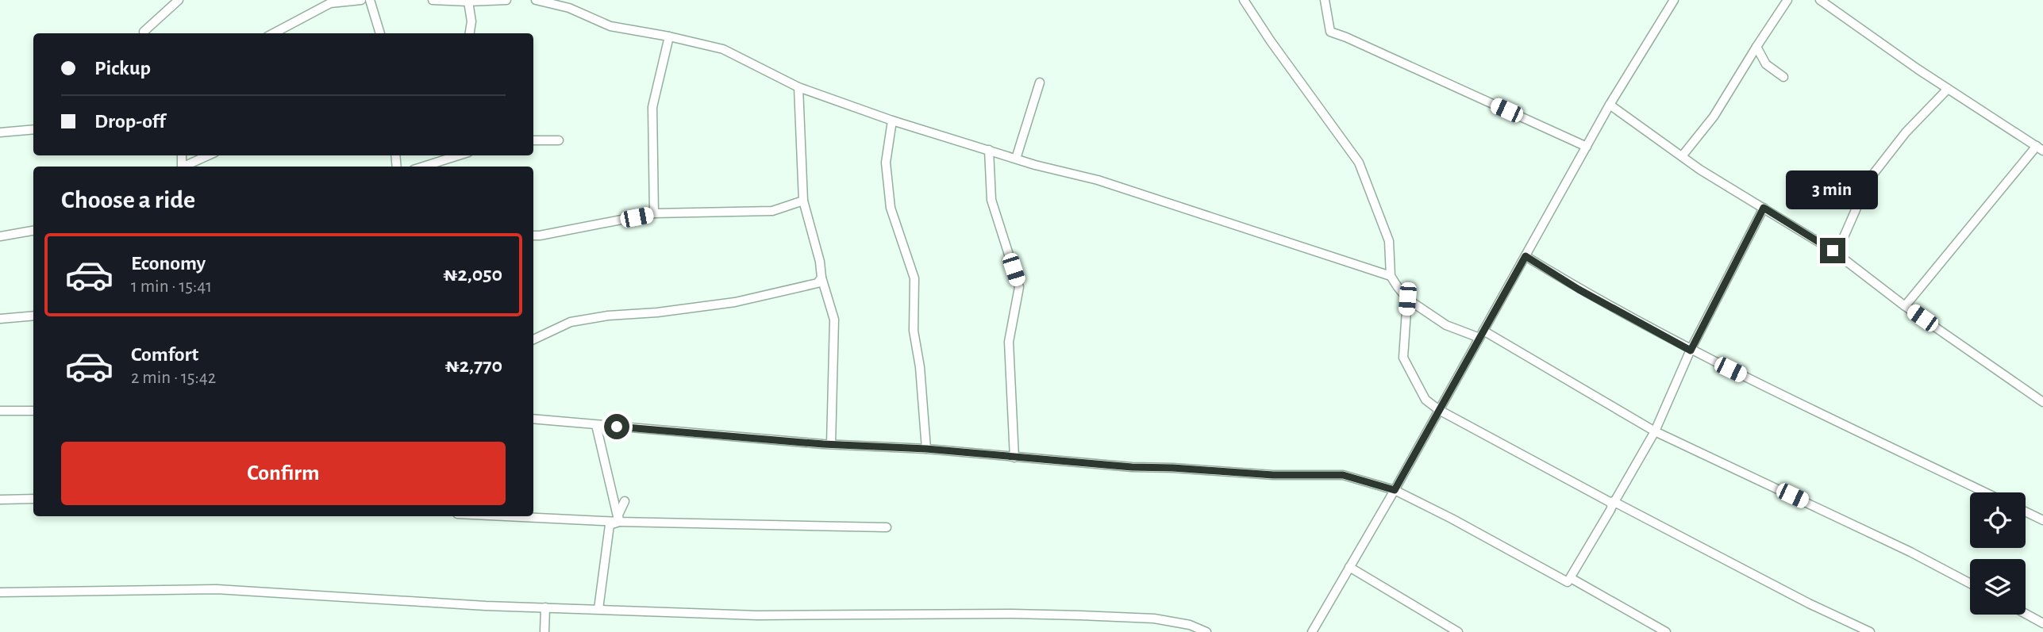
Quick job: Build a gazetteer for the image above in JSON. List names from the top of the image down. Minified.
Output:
{"page":{"banner":["Pickup","Drop-off"],"heading":"Choose a ride","bubble":"3 min","list":[{"name":"Economy","note":"1 min · 15:41","value":"₦2,050"},{"name":"Comfort","note":"2 min · 15:42","value":"₦2,770"}],"buttons":"Confirm"}}
